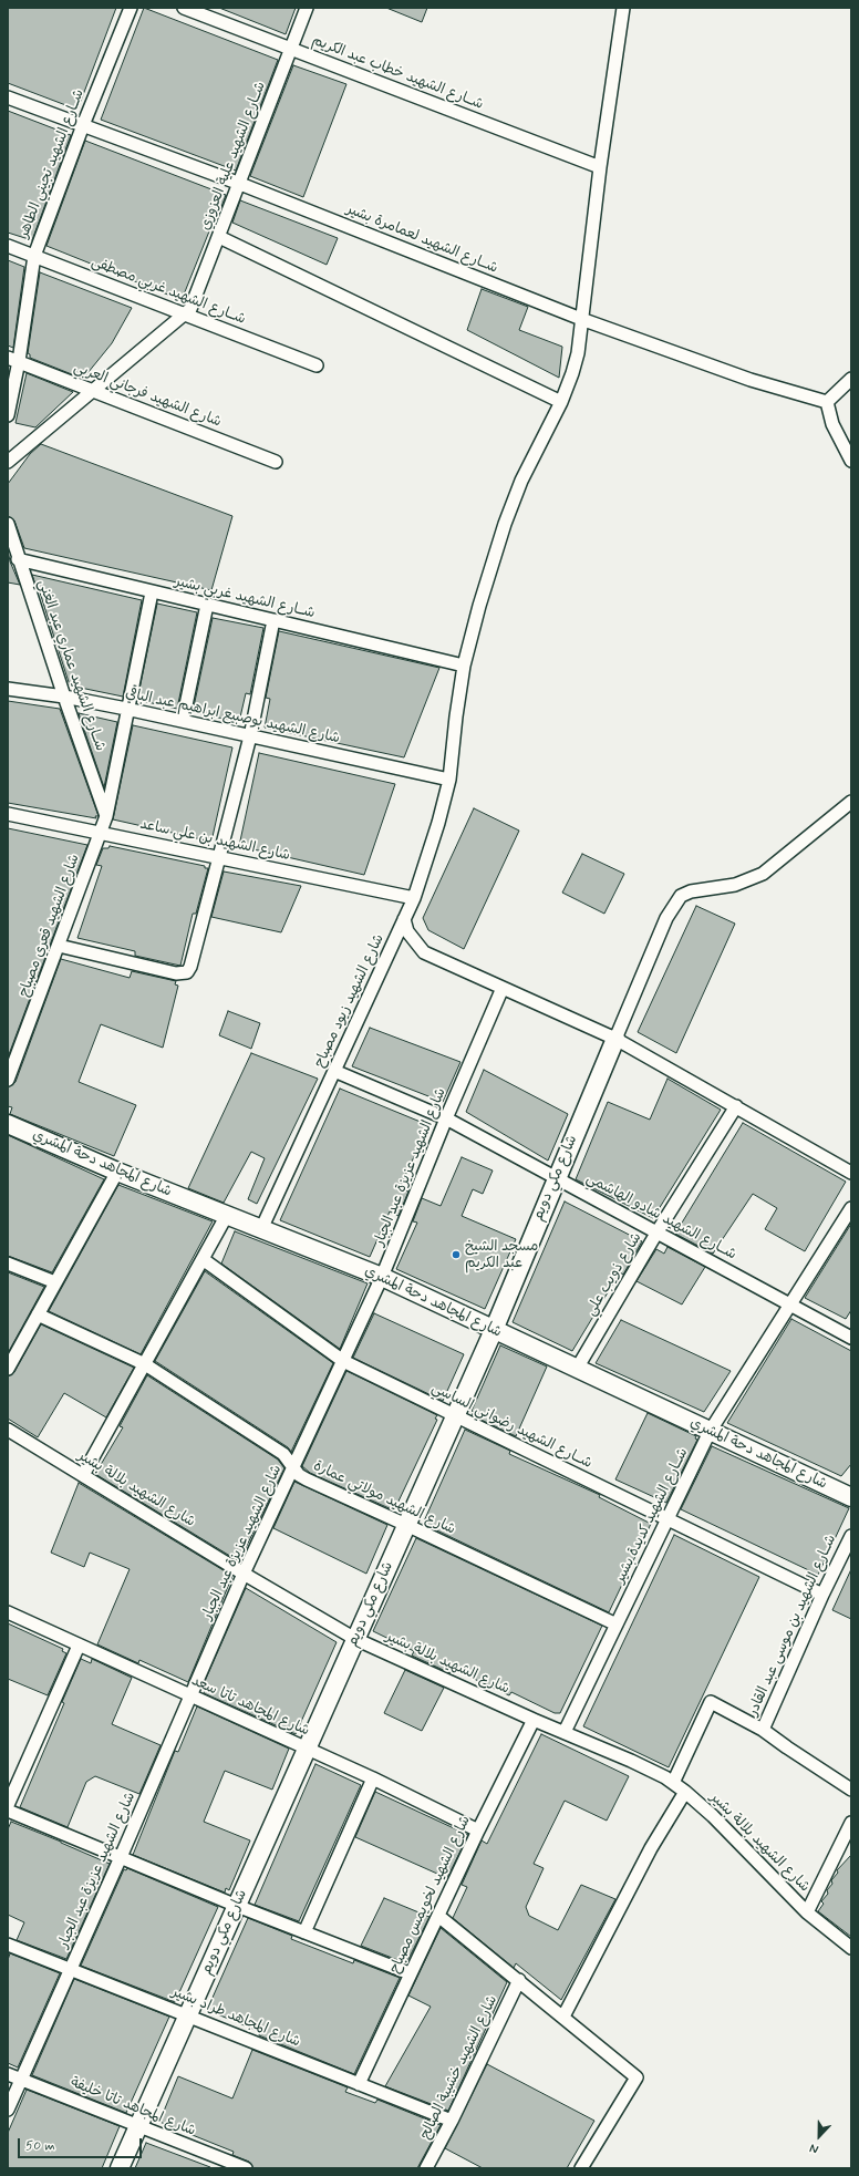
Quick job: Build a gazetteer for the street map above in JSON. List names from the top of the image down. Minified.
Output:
{"streets":{"street":["شــارع الشهيد خطاب عبد الكريم","شــارع الشهيد علية العزوزي","شــارع الشهيد تجيني الطاهر","شــارع الشهيد لعمامرة بشير","شــارع الشهيد غربي مصطفى","شارع الشهيد فرجاني العربي","شــارع الشهيد غربي بشير","شــارع الشهيد عماري عبد الغني","شارع الشهيد بوصبيع ابراهيم عبد الباقي","شارع الشهيد بن علي ساعد","شارع الشهيد قعري مصباح","شارع الشهيد زيود مصباح","شارع المجاهد دحة المشري","شارع الشهيد عزيزة عبد الجبار","شارع مكي دويم","شــارع الشهيد شادو الهاشمي","شارع ذويب علي","شــارع الشهيد رضواني الساسي","شارع الشهيد بلالة بشير","شارع الشهيد مولاتي عمارة","شــارع الشهيد كديدة بشير","شــارع الشهيد بن موسى عبد القادر","شارع المجاهد تاتا سعد","شارع الشهيد لخويمس مصباح","شارع المجاهد طراد بشير","شارع الشهيد خشيبة الصالح","شارع المجاهد تاتا خليفة"]},"crossings":[["شــارع الشهيد خطاب عبد الكريم","شــارع الشهيد علية العزوزي"],["شــارع الشهيد خطاب عبد الكريم","شارع الشهيد زيود مصباح"],["شــارع الشهيد علية العزوزي","شــارع الشهيد لعمامرة بشير"],["شــارع الشهيد علية العزوزي","شــارع الشهيد غربي مصطفى"],["شــارع الشهيد علية العزوزي","شارع الشهيد فرجاني العربي"],["شــارع الشهيد تجيني الطاهر","شــارع الشهيد لعمامرة بشير"],["شــارع الشهيد تجيني الطاهر","شــارع الشهيد غربي مصطفى"],["شــارع الشهيد تجيني الطاهر","شارع الشهيد فرجاني العربي"],["شــارع الشهيد لعمامرة بشير","شارع الشهيد زيود مصباح"],["شــارع الشهيد غربي بشير","شــارع الشهيد عماري عبد الغني"],["شــارع الشهيد غربي بشير","شارع الشهيد قعري مصباح"],["شــارع الشهيد غربي بشير","شارع الشهيد زيود مصباح"],["شــارع الشهيد عماري عبد الغني","شارع الشهيد بوصبيع ابراهيم عبد الباقي"],["شــارع الشهيد عماري عبد الغني","شارع الشهيد قعري مصباح"],["شارع الشهيد بوصبيع ابراهيم عبد الباقي","شارع الشهيد قعري مصباح"],["شارع الشهيد بوصبيع ابراهيم عبد الباقي","شارع الشهيد زيود مصباح"],["شارع الشهيد بن علي ساعد","شارع الشهيد قعري مصباح"],["شارع الشهيد بن علي ساعد","شارع الشهيد زيود مصباح"],["شارع الشهيد زيود مصباح","شارع المجاهد دحة المشري"],["شارع الشهيد زيود مصباح","شــارع الشهيد شادو الهاشمي"],["شارع المجاهد دحة المشري","شارع الشهيد عزيزة عبد الجبار"],["شارع المجاهد دحة المشري","شارع مكي دويم"],["شارع المجاهد دحة المشري","شارع ذويب علي"],["شارع المجاهد دحة المشري","شــارع الشهيد كديدة بشير"],["شارع الشهيد عزيزة عبد الجبار","شــارع الشهيد شادو الهاشمي"],["شارع الشهيد عزيزة عبد الجبار","شــارع الشهيد رضواني الساسي"],["شارع الشهيد عزيزة عبد الجبار","شارع الشهيد بلالة بشير"],["شارع الشهيد عزيزة عبد الجبار","شارع الشهيد مولاتي عمارة"],["شارع الشهيد عزيزة عبد الجبار","شارع المجاهد تاتا سعد"],["شارع الشهيد عزيزة عبد الجبار","شارع المجاهد طراد بشير"],["شارع الشهيد عزيزة عبد الجبار","شارع المجاهد تاتا خليفة"],["شارع مكي دويم","شــارع الشهيد شادو الهاشمي"],["شارع مكي دويم","شــارع الشهيد رضواني الساسي"],["شارع مكي دويم","شارع الشهيد بلالة بشير"],["شارع مكي دويم","شارع الشهيد مولاتي عمارة"],["شارع مكي دويم","شارع المجاهد تاتا سعد"],["شارع مكي دويم","شارع المجاهد طراد بشير"],["شارع مكي دويم","شارع المجاهد تاتا خليفة"],["شــارع الشهيد شادو الهاشمي","شارع ذويب علي"],["شــارع الشهيد شادو الهاشمي","شــارع الشهيد كديدة بشير"],["شــارع الشهيد رضواني الساسي","شــارع الشهيد كديدة بشير"],["شــارع الشهيد رضواني الساسي","شــارع الشهيد بن موسى عبد القادر"],["شارع الشهيد بلالة بشير","شــارع الشهيد كديدة بشير"],["شارع الشهيد بلالة بشير","شارع الشهيد لخويمس مصباح"],["شارع الشهيد مولاتي عمارة","شــارع الشهيد كديدة بشير"],["شارع المجاهد تاتا سعد","شارع الشهيد لخويمس مصباح"],["شارع الشهيد لخويمس مصباح","شارع المجاهد طراد بشير"],["شارع المجاهد طراد بشير","شارع الشهيد خشيبة الصالح"]],"places":["مسجد الشيخ عبد الكريم"],"scale_bar":"50 m","north":"bottom"}
